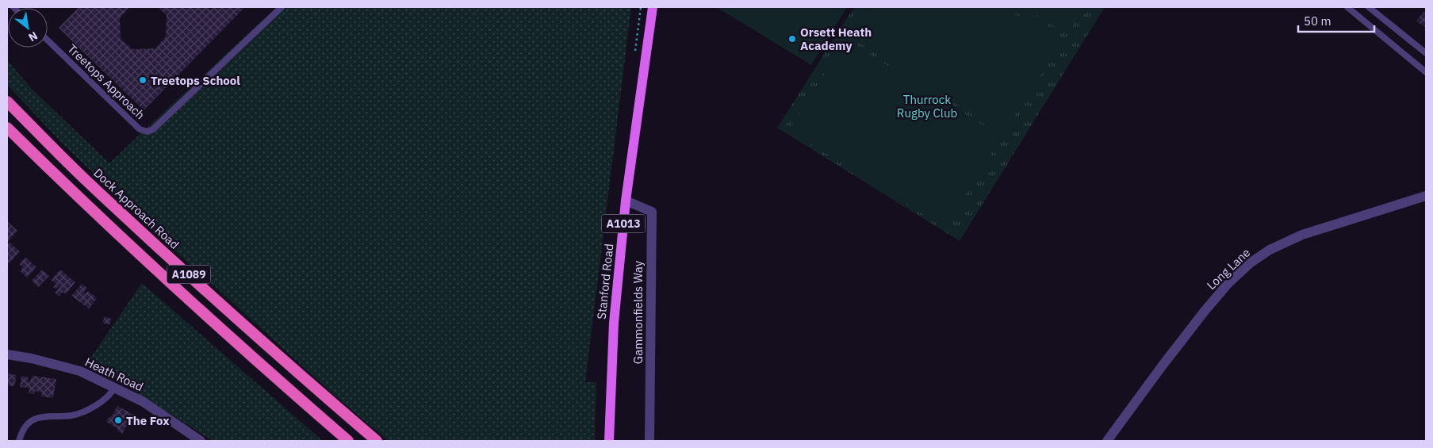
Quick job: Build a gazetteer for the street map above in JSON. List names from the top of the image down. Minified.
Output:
{"streets":{"highway":["Dock Approach Road","A1089"],"main road":["A1013","Stanford Road"],"street":["Long Lane","Gammonfields Way","Heath Road"],"lane":["Treetops Approach"]},"crossings":[["Stanford Road","Gammonfields Way"]],"parks":["Thurrock Rugby Club"],"places":["Orsett Heath Academy","Treetops School","The Fox"],"scale_bar":"50 m","north":"bottom right"}
